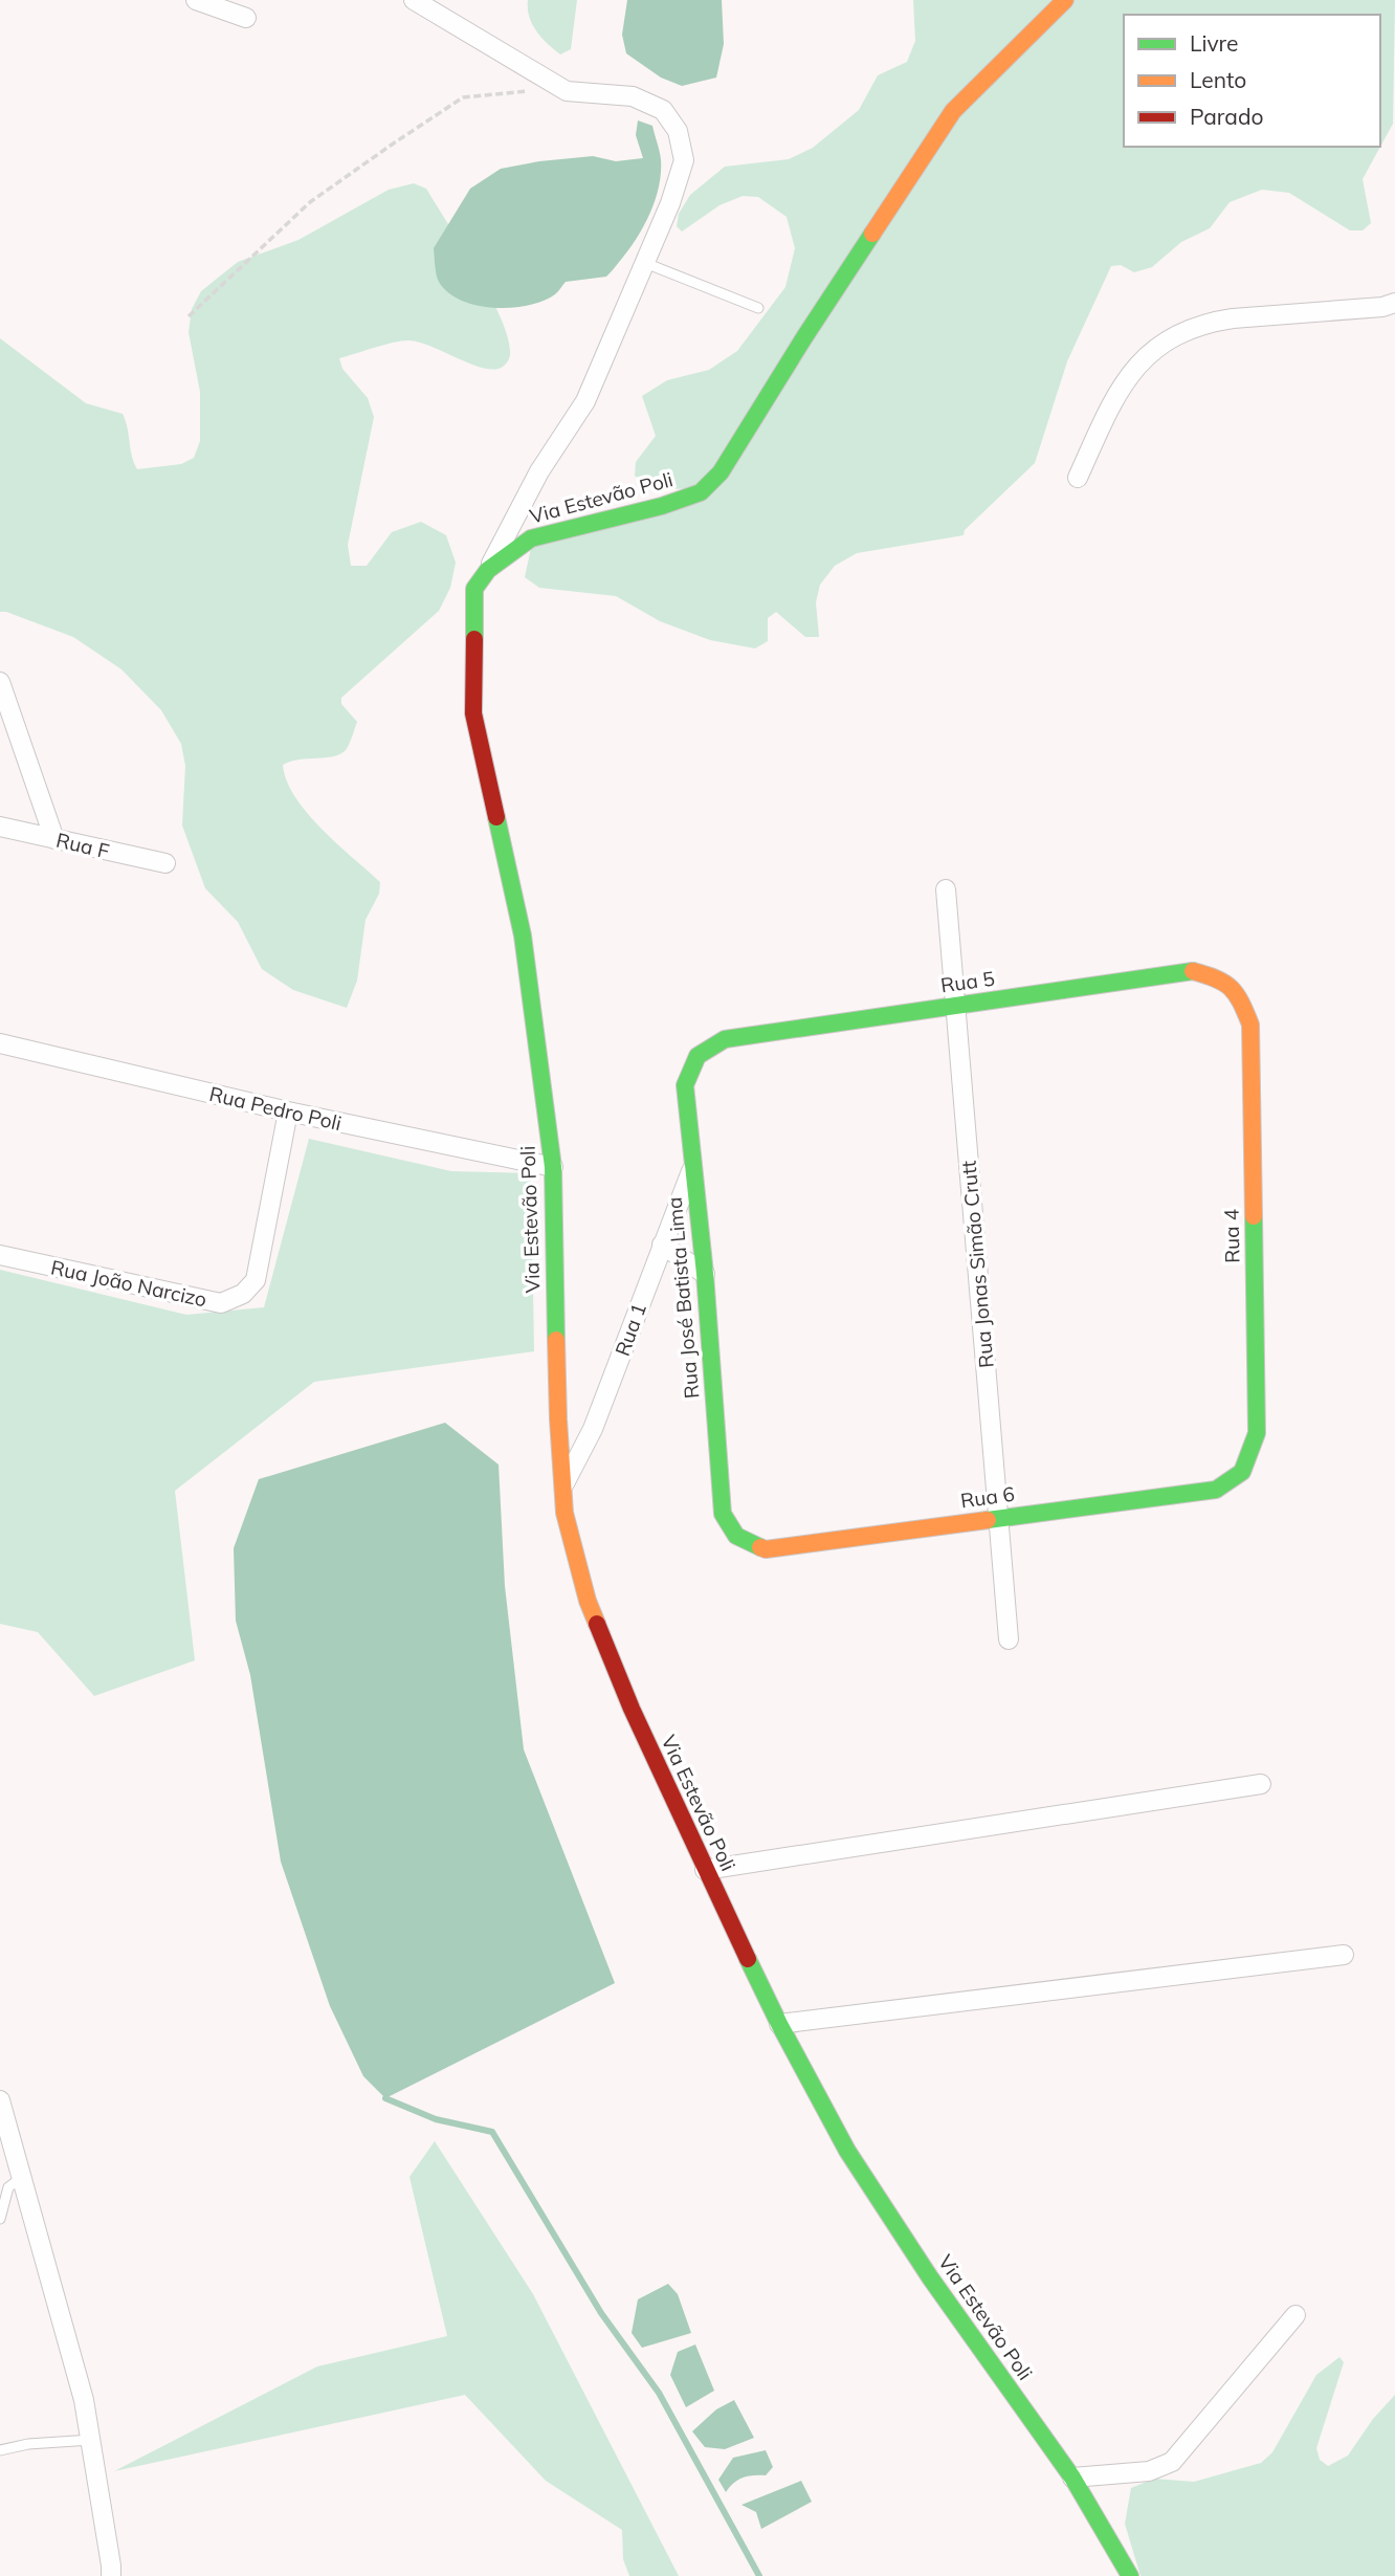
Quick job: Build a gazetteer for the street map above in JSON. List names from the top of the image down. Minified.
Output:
{"streets":{"main road":["Via Estevão Poli","Rua 5","Rua 4","Rua José Batista Lima","Rua 6"],"street":["Rua F","Rua Pedro Poli","Rua Jonas Simão Crutt","Rua João Narcizo","Rua 1"]},"crossings":[["Via Estevão Poli","Rua Pedro Poli"],["Via Estevão Poli","Rua 1"],["Rua 5","Rua 4"],["Rua 5","Rua Jonas Simão Crutt"],["Rua 5","Rua José Batista Lima"],["Rua Pedro Poli","Rua João Narcizo"],["Rua 4","Rua 6"],["Rua Jonas Simão Crutt","Rua 6"],["Rua José Batista Lima","Rua 1"],["Rua José Batista Lima","Rua 6"]],"legend":["Livre","Lento","Parado"]}
